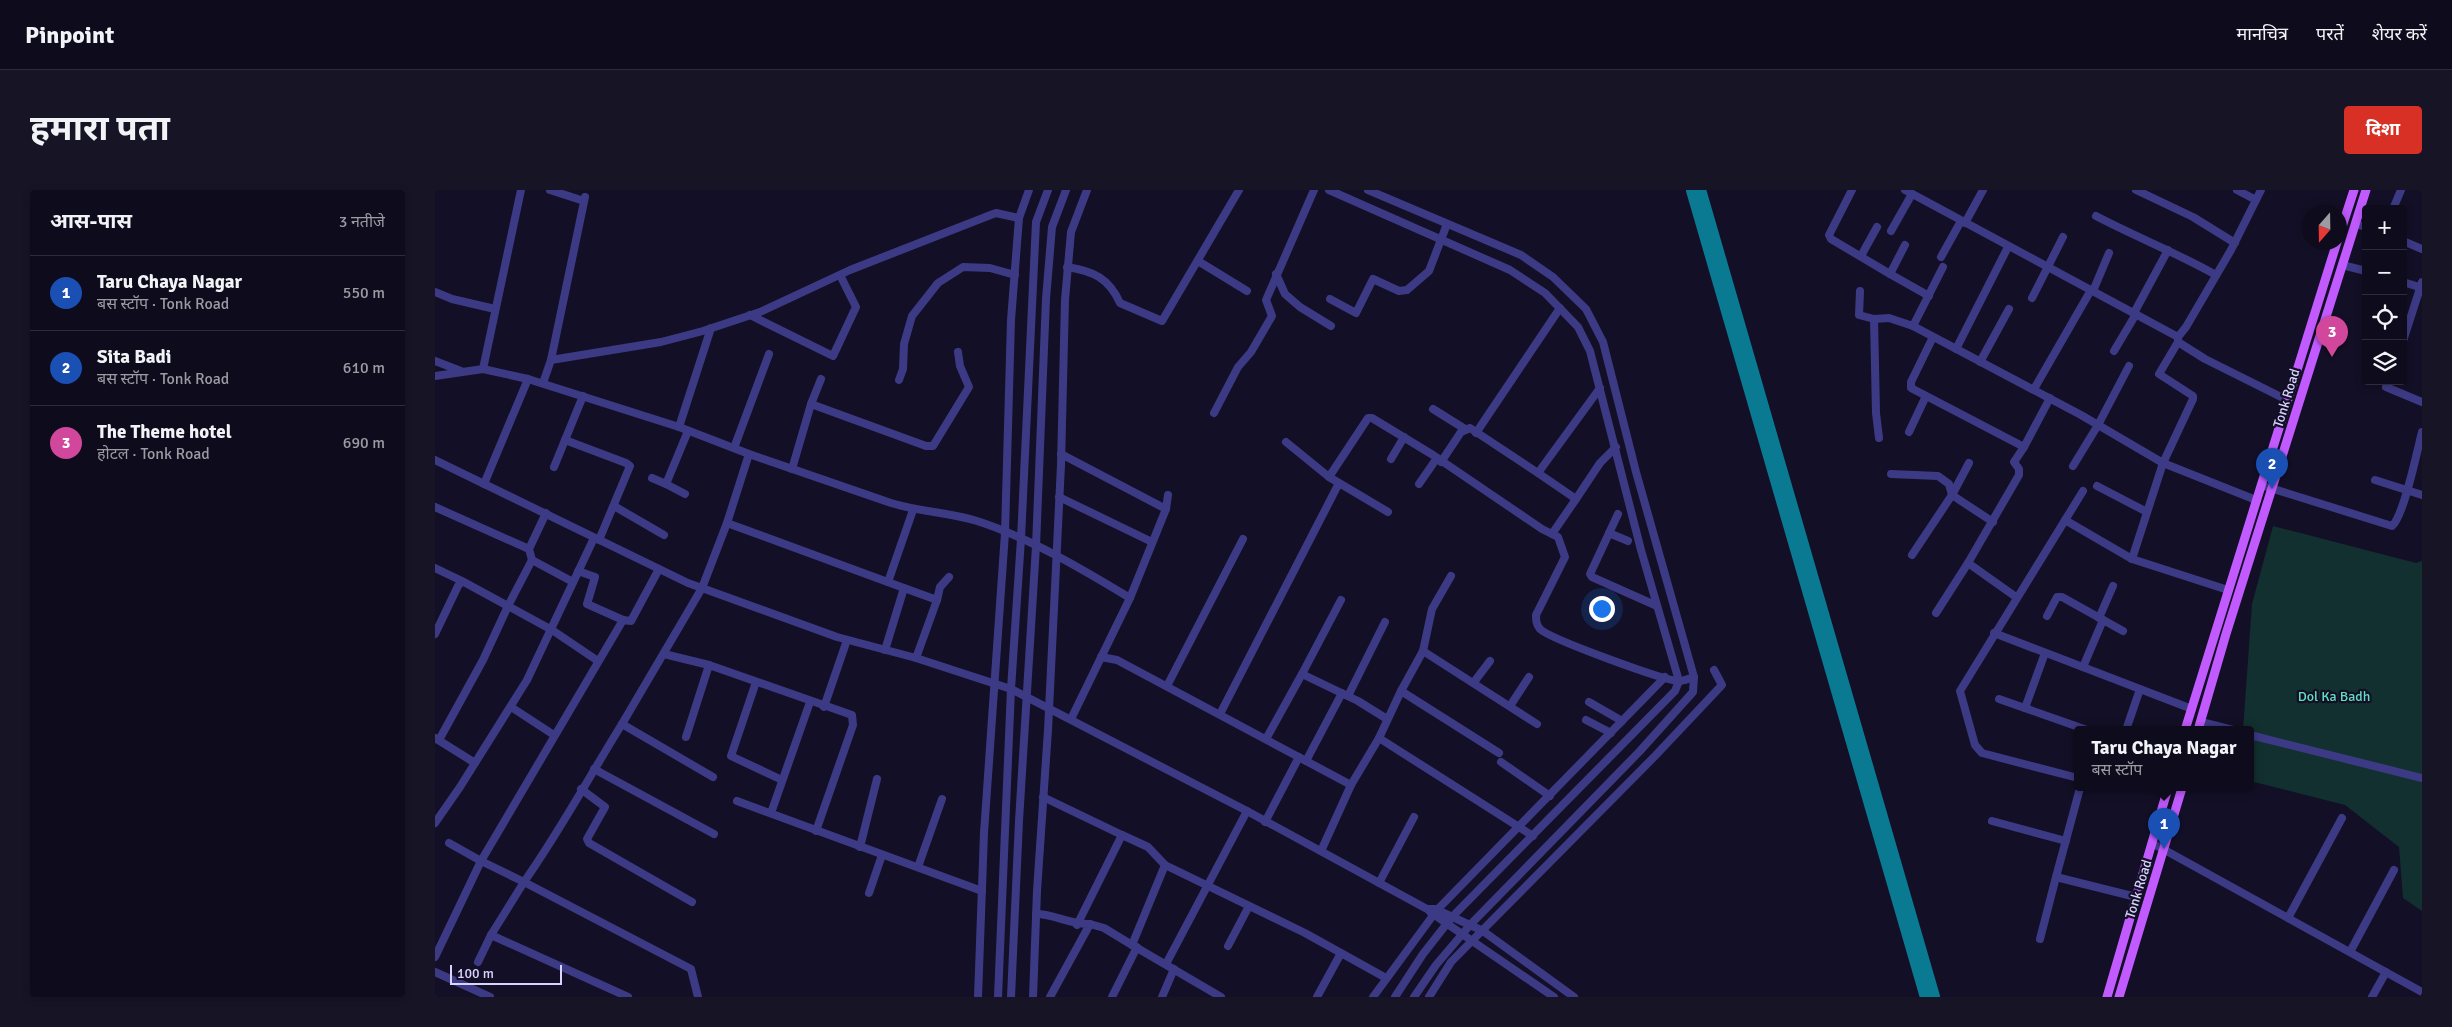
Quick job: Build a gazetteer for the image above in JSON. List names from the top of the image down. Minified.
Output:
{"streets":{"main road":["Tonk Road"]},"parks":["Dol Ka Badh"],"scale_bar":"100 m","north":"bottom","page":{"header":"Pinpoint","nav":["मानचित्र","परतें","शेयर करें"],"buttons":"दिशा","title":"हमारा पता","heading":["आस-पास","3 नतीजे"],"map_buttons":["+","−"],"list":[{"mark":"1","name":"Taru Chaya Nagar","note":"बस स्टॉप · Tonk Road","value":"550 m"},{"mark":"2","name":"Sita Badi","note":"बस स्टॉप · Tonk Road","value":"610 m"},{"mark":"3","name":"The Theme hotel","note":"होटल · Tonk Road","value":"690 m"}],"pins":["3","2","1"],"popup":["Taru Chaya Nagar","बस स्टॉप"],"scale":"100 m"}}
